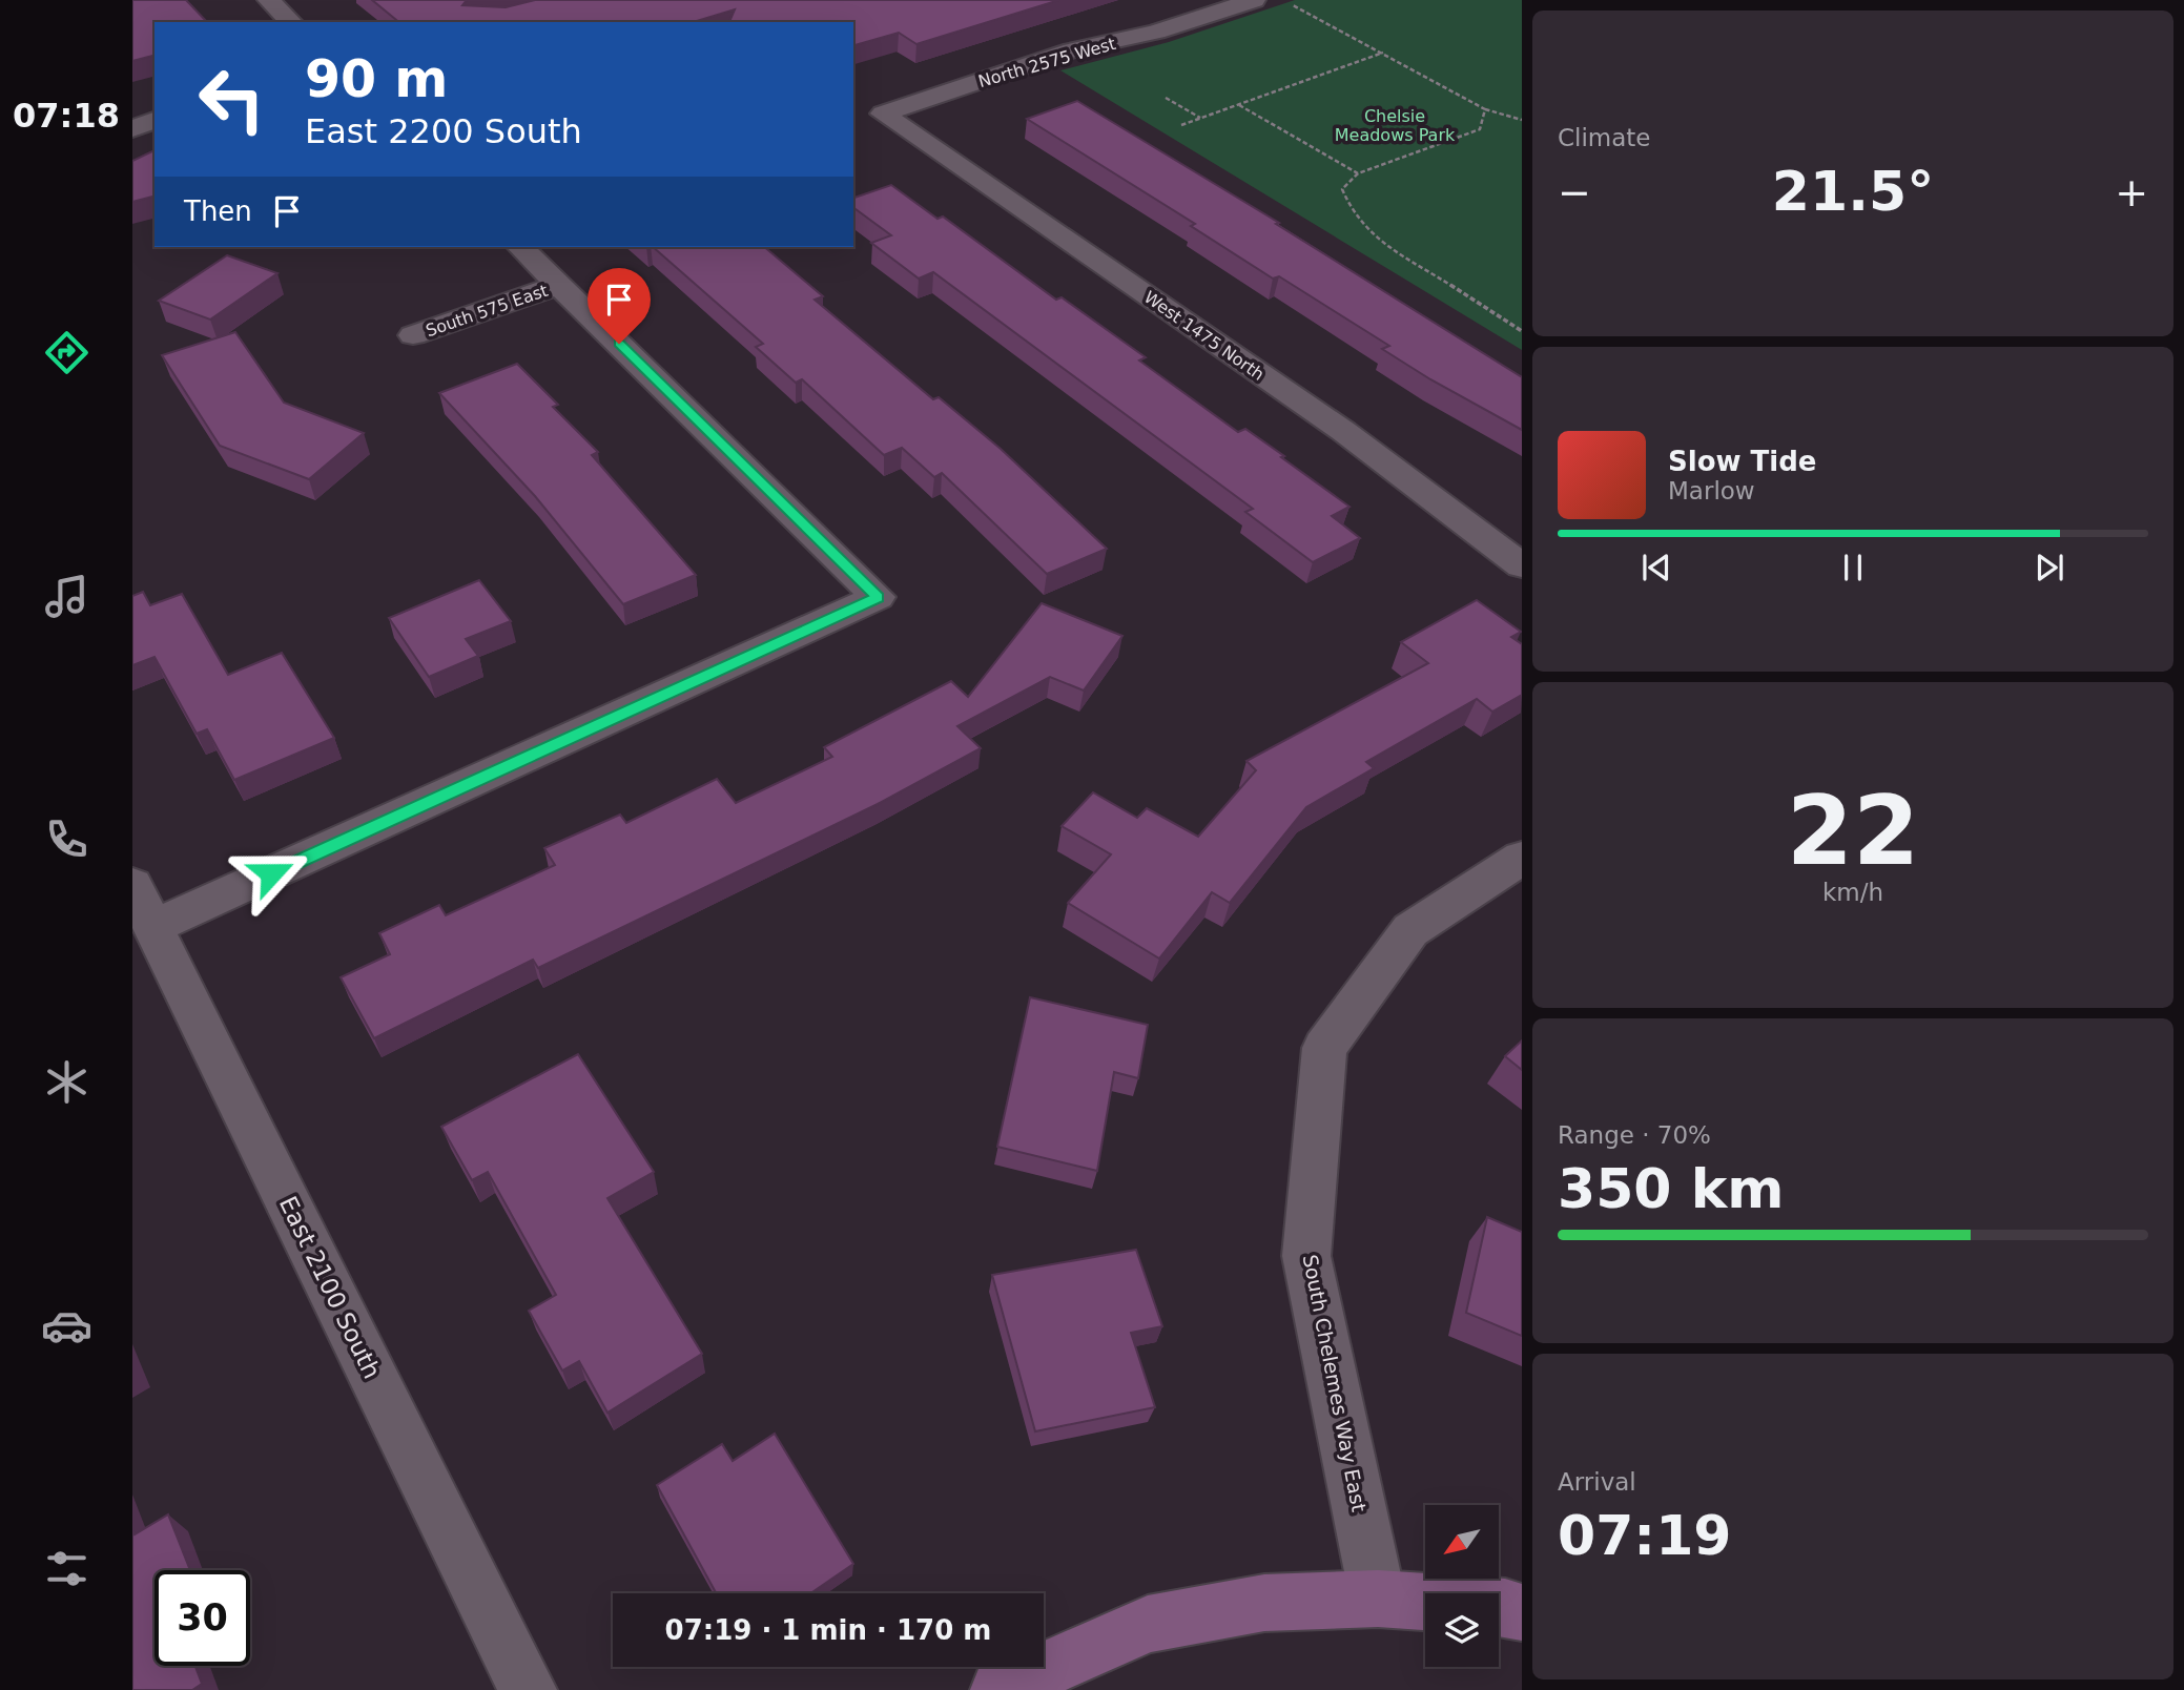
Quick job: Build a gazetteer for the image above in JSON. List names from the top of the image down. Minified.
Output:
{"streets":{"street":["North 2575 West","South 575 East","West 1475 North","East 2100 South","South Chelemes Way East"]},"crossings":[["North 2575 West","West 1475 North"]],"parks":["Chelsie Meadows Park"],"north":"bottom left","page":{"tabs":"07:18","tile":["Climate",["22","km/h"],["Range · 70%","350 km"],["Arrival","07:19"]],"turn":["90 m","East 2200 South"],"heat":["−","21.5°","+"],"then":"Then","song":["Slow Tide","Marlow"],"limit":"30","trip":"07:19 · 1 min · 170 m"}}
